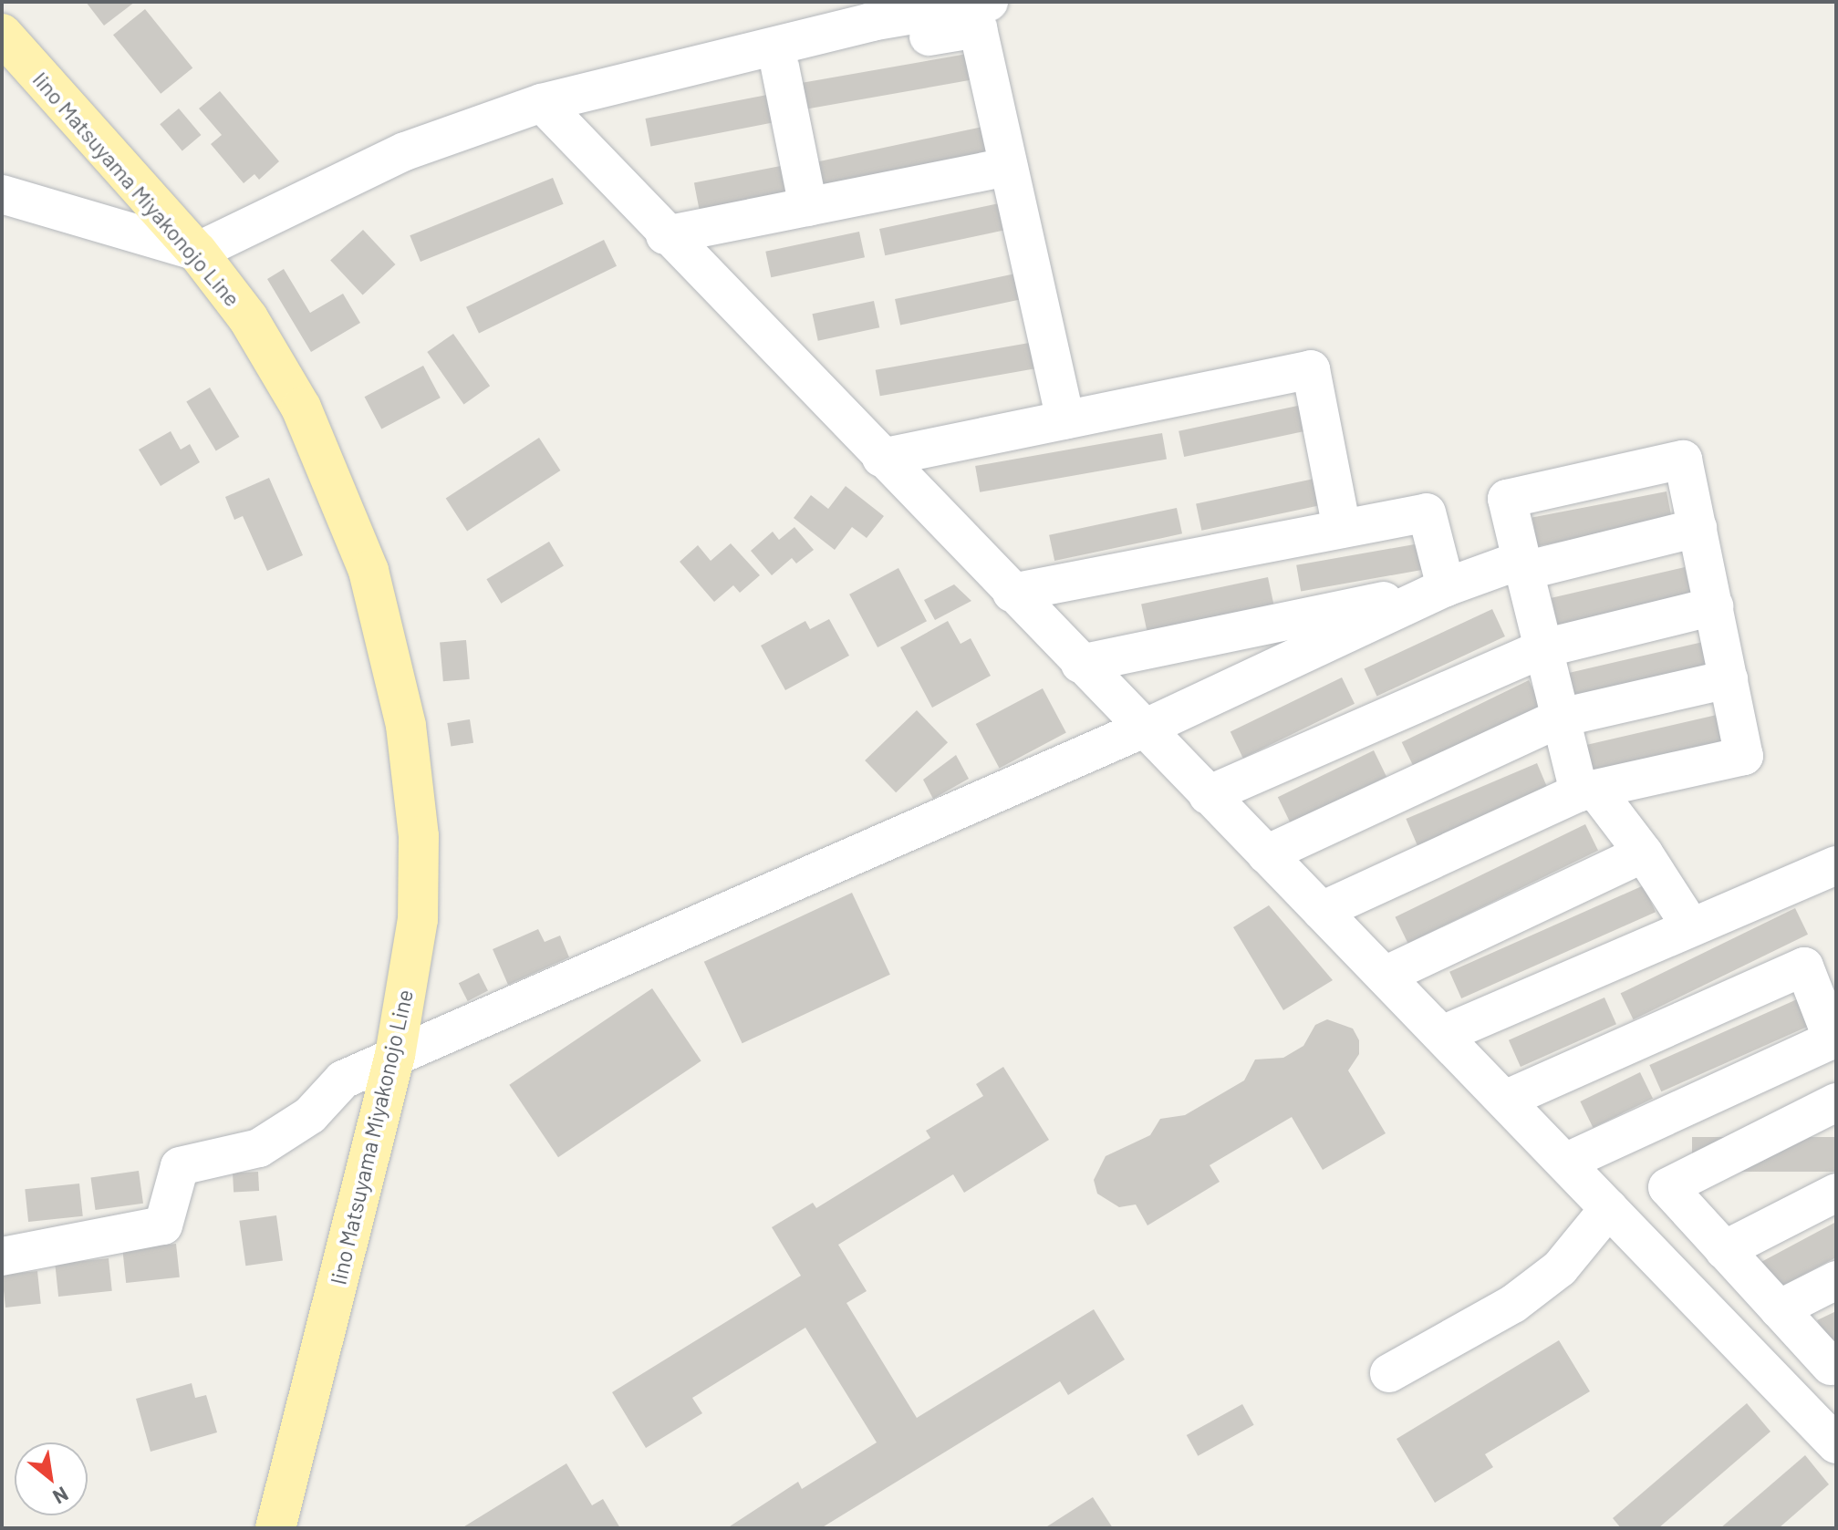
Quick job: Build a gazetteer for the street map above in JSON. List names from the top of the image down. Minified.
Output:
{"streets":{"main road":["Iino Matsuyama Miyakonojo Line"]},"north":"bottom right"}
